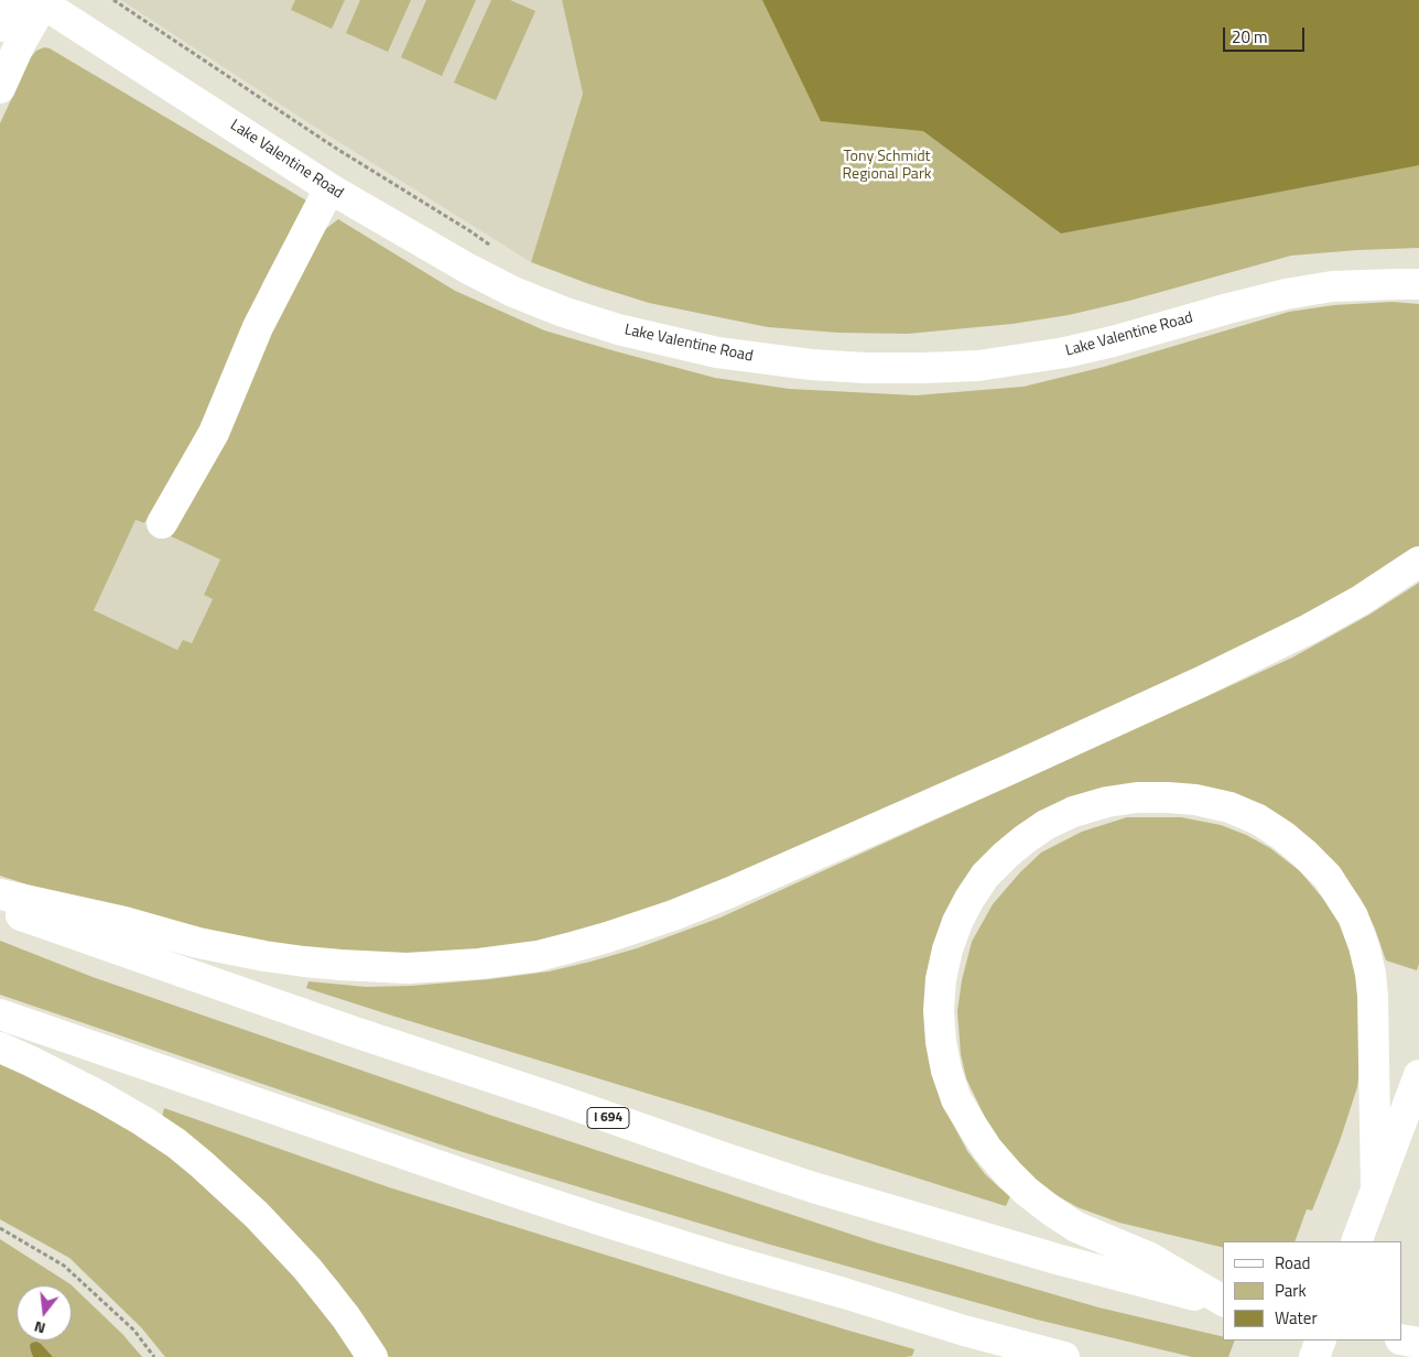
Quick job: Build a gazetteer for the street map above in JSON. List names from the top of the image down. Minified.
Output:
{"streets":{"main road":["Lake Valentine Road","I 694"]},"parks":["Tony Schmidt Regional Park"],"legend":["Road","Park","Water"],"scale_bar":"20 m","north":"bottom"}
